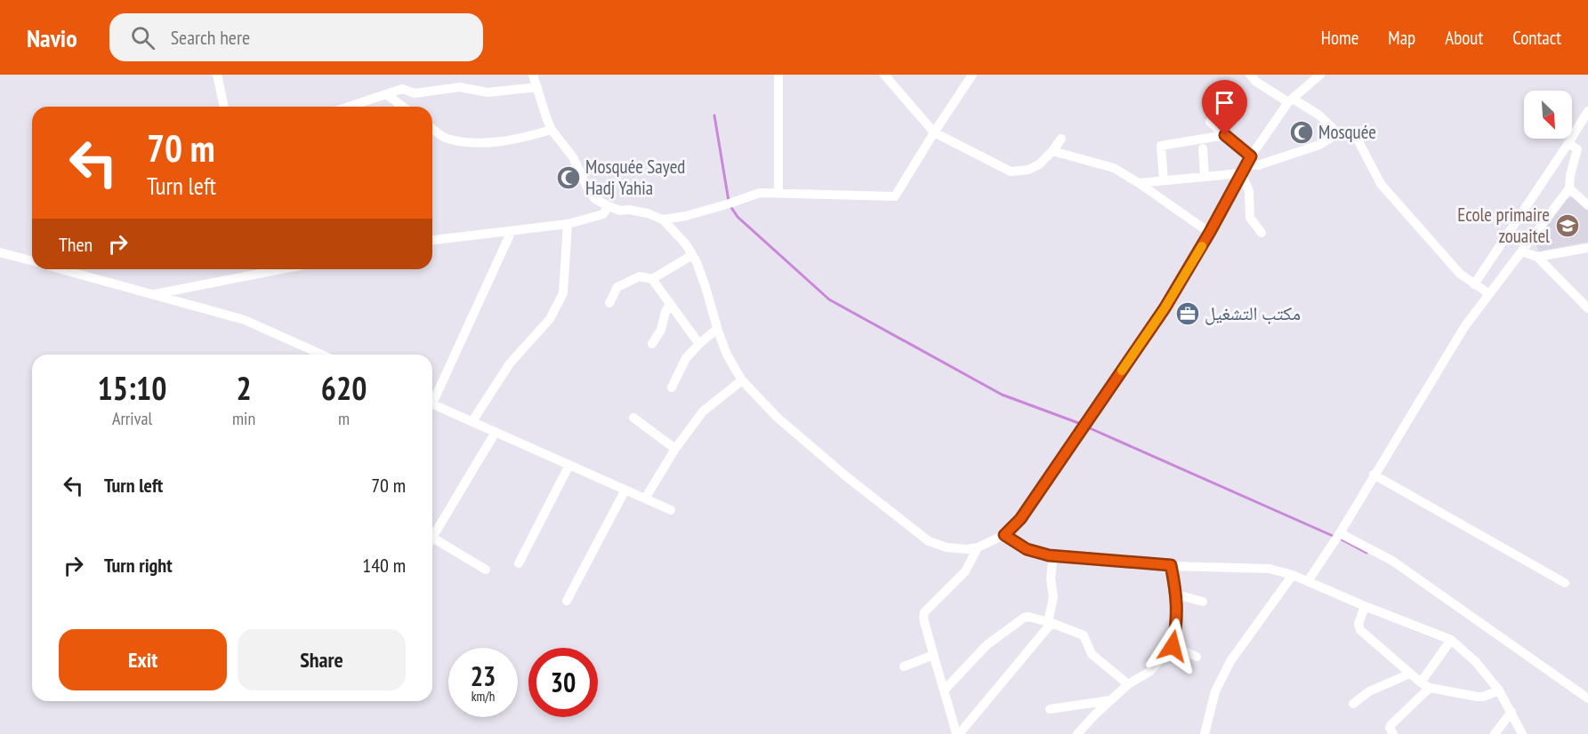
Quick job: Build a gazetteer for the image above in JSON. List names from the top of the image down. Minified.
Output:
{"places":{"mosque":["Mosquée","Mosquée Sayed Hadj Yahia"],"school or university":["Ecole primaire zouaitel"],"office":["مكتب التشغيل"]},"north":"bottom right","page":{"header":"Navio","search":"Search here","nav":["Home","Map","About","Contact"],"turn":["70 m","Turn left"],"then":"Then","eta":["15:10","Arrival","2","min","620","m"],"list":[{"name":"Turn left","value":"70 m"},{"name":"Turn right","value":"140 m"}],"buttons":["Exit","Share"],"speed":"23 km/h","limit":"30"}}
